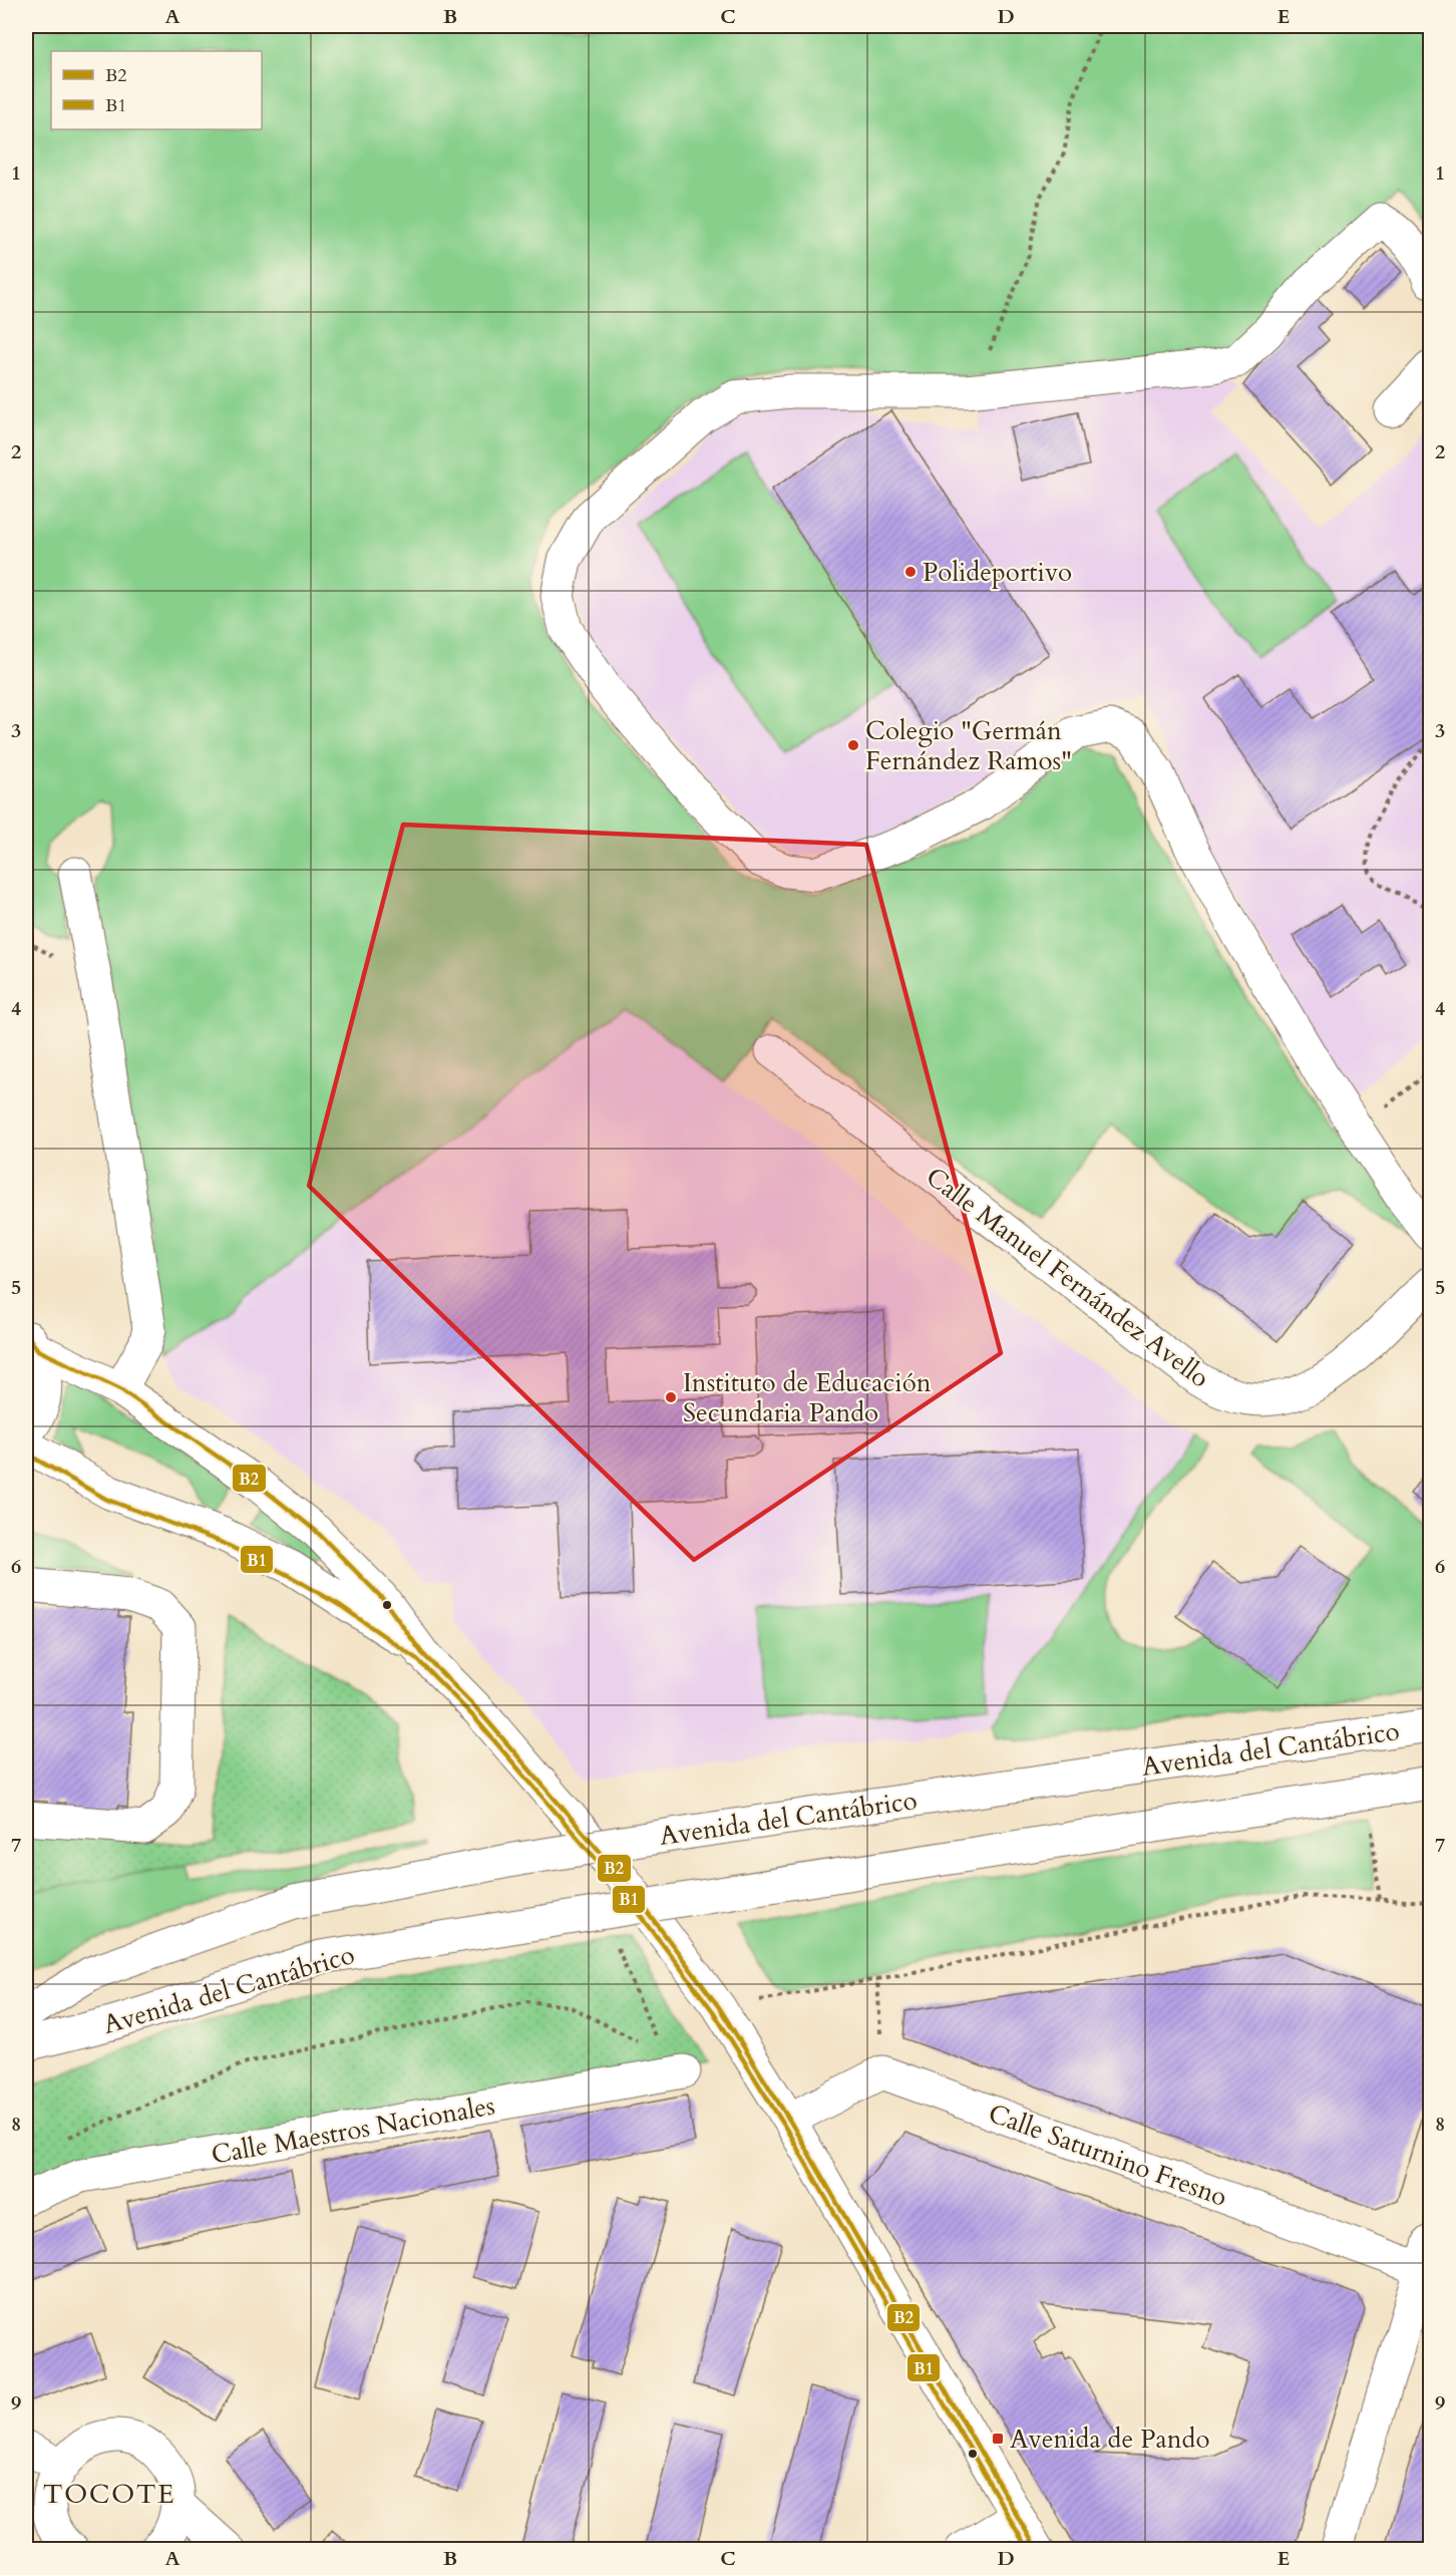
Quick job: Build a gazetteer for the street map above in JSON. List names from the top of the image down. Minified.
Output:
{"streets":{"street":["Calle Manuel Fernández Avello","Avenida del Cantábrico","Calle Maestros Nacionales","Calle Saturnino Fresno"]},"districts":["TOCOTE"],"places":{"other":["Polideportivo","Colegio \"Germán Fernández Ramos\"","Instituto de Educación Secundaria Pando"],"transit":["Avenida de Pando"]},"lines":["transit line B2","transit line B1"],"legend":["B2","B1"],"grid":{"columns":["A","B","C","D","E"],"rows":["1","2","3","4","5","6","7","8","9"]}}
